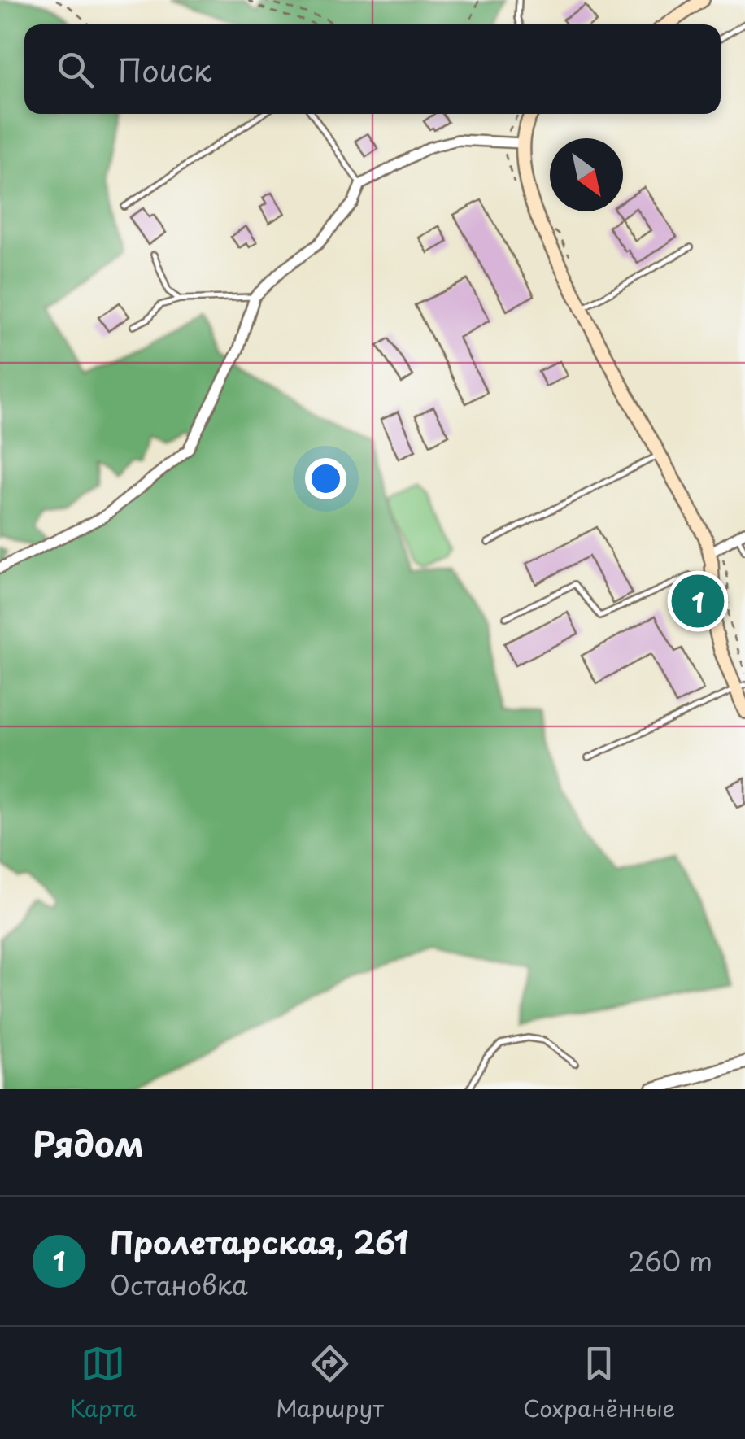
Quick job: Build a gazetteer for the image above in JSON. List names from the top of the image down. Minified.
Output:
{"north":"bottom right","page":{"search":"Поиск","pins":"1","heading":"Рядом","list":[{"mark":"1","name":"Пролетарская, 261","note":"Остановка","value":"260 m"}],"nav":["Карта","Маршрут","Сохранённые"]}}
